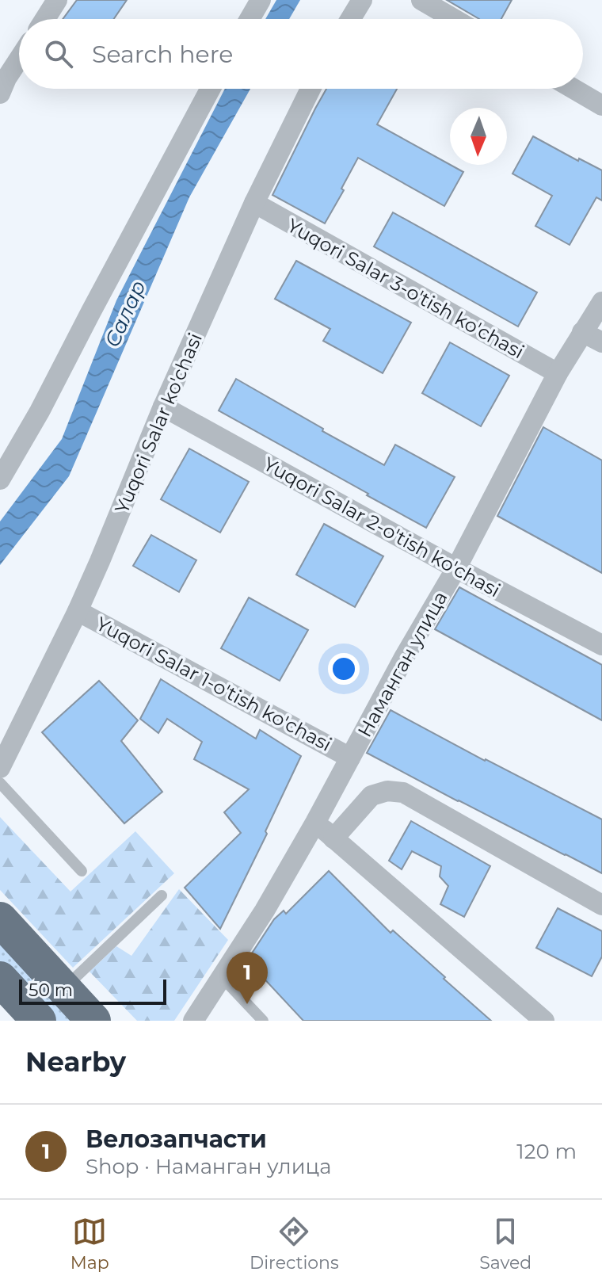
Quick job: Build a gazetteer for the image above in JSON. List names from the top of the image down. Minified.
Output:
{"streets":{"street":["Yuqori Salar 3-o'tish ko'chasi","Yuqori Salar ko'chasi","Yuqori Salar 2-o'tish ko'chasi","Наманган улица","Yuqori Salar 1-o'tish ko'chasi"]},"crossings":[["Yuqori Salar 3-o'tish ko'chasi","Yuqori Salar ko'chasi"],["Yuqori Salar 3-o'tish ko'chasi","Наманган улица"],["Yuqori Salar ko'chasi","Yuqori Salar 2-o'tish ko'chasi"],["Yuqori Salar ko'chasi","Yuqori Salar 1-o'tish ko'chasi"],["Yuqori Salar 2-o'tish ko'chasi","Наманган улица"],["Наманган улица","Yuqori Salar 1-o'tish ko'chasi"]],"water":["Салар"],"scale_bar":"50 m","north":"bottom","page":{"search":"Search here","pins":"1","scale":"50 m","heading":"Nearby","list":[{"mark":"1","name":"Велозапчасти","note":"Shop · Наманган улица","value":"120 m"}],"nav":["Map","Directions","Saved"]}}
